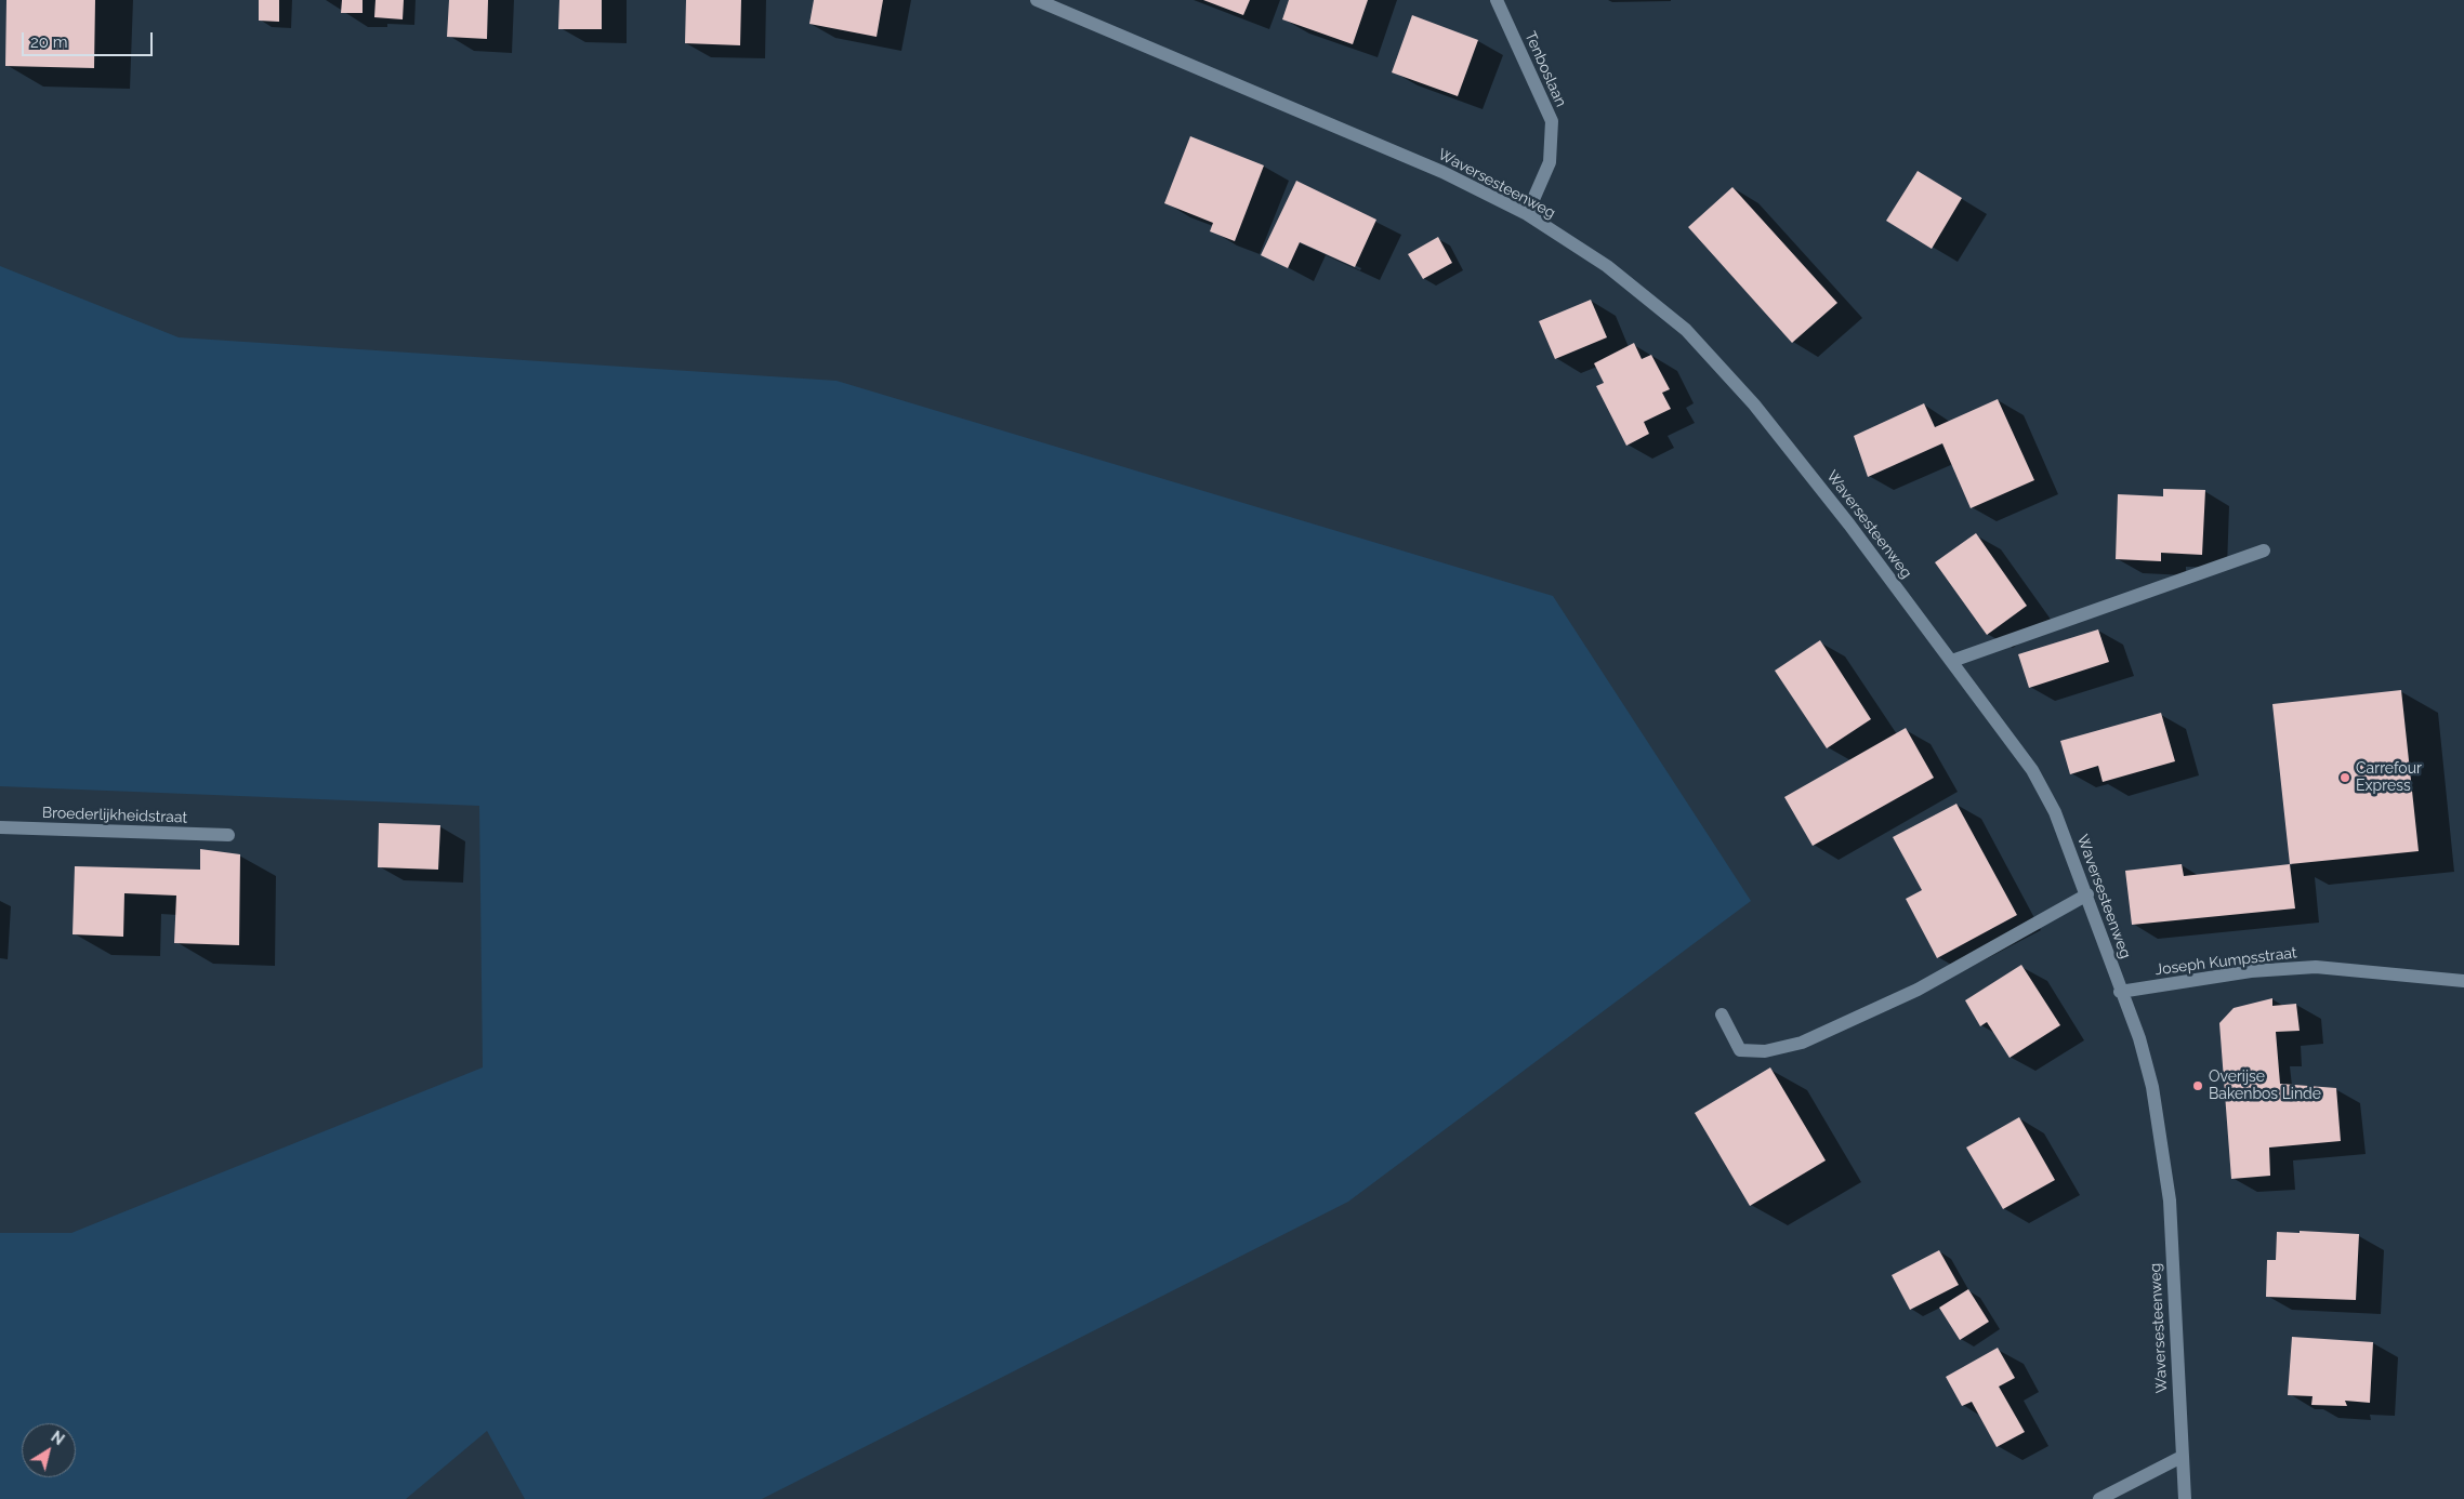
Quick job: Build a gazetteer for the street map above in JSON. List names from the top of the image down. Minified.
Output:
{"streets":{"street":["Tenboslaan","Waversesteenweg","Broederlijkheidstraat","Joseph Kumpsstraat"]},"crossings":[["Tenboslaan","Waversesteenweg"],["Waversesteenweg","Joseph Kumpsstraat"]],"places":["Carrefour Express","Overijse Bakenbos Linde"],"scale_bar":"20 m","north":"top right"}
